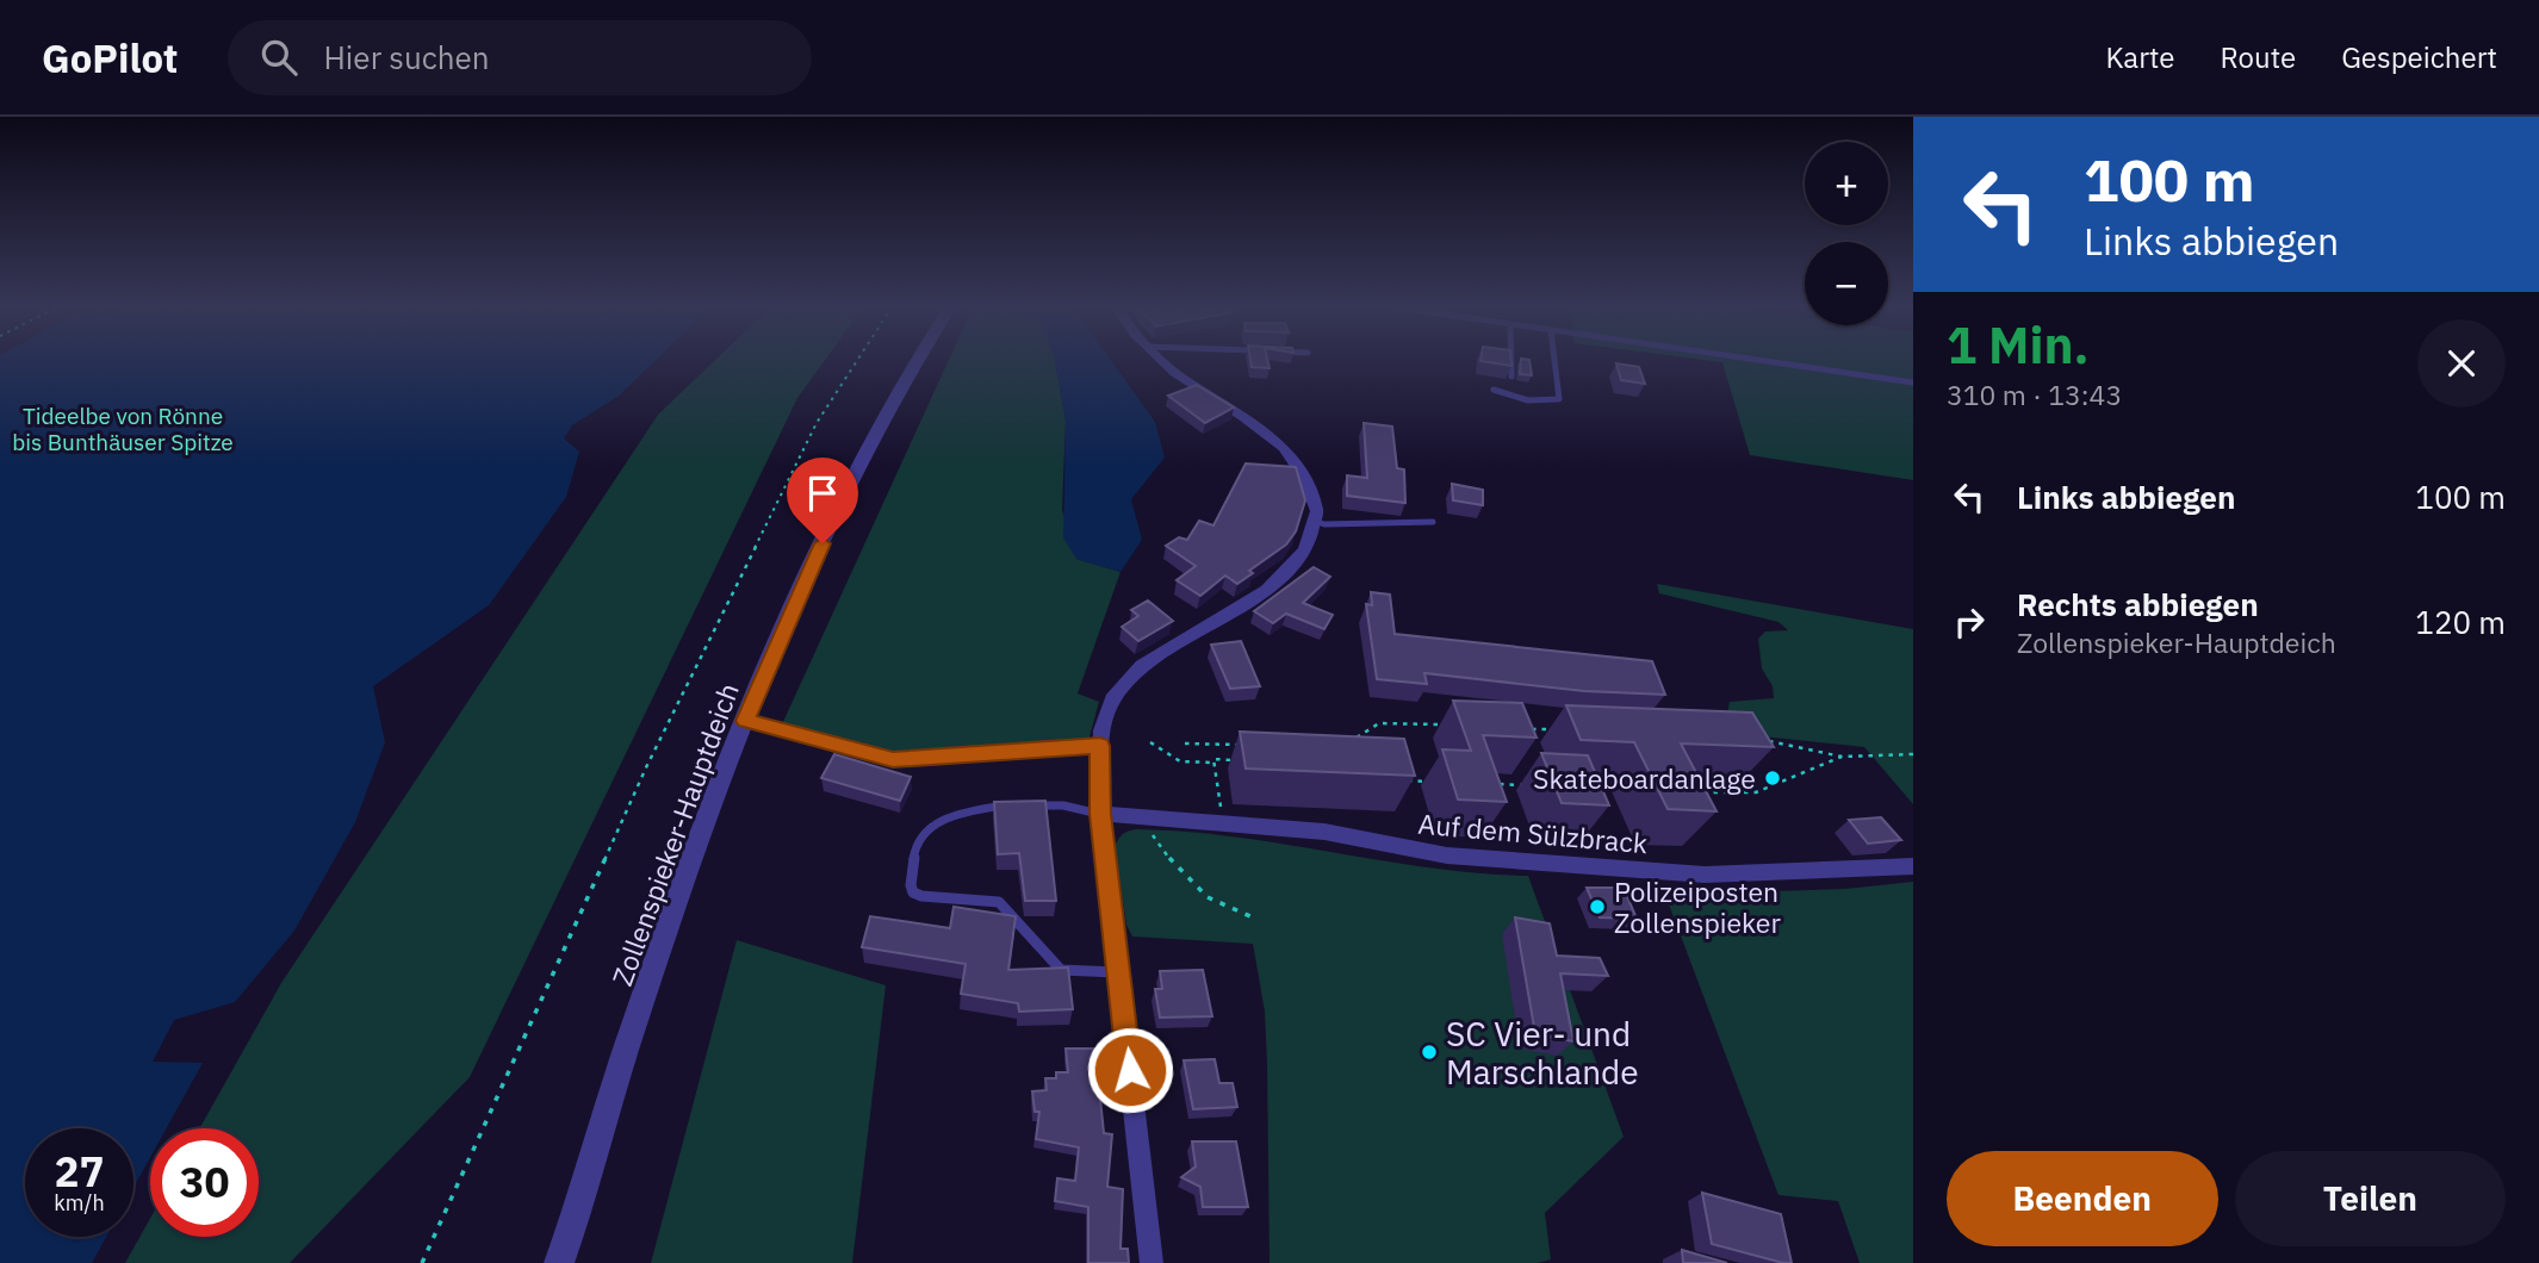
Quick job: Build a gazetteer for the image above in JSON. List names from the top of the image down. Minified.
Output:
{"streets":{"street":["Auf dem Sülzbrack","Zollenspieker-Hauptdeich"]},"parks":["Tideelbe von Rönne bis Bunthäuser Spitze"],"places":["Skateboardanlage","Polizeiposten Zollenspieker","SC Vier- und Marschlande"],"page":{"header":"GoPilot","search":"Hier suchen","nav":["Karte","Route","Gespeichert"],"turn":["100 m","Links abbiegen"],"map_buttons":["+","−"],"heading":["1 Min.","310 m · 13:43"],"list":[{"name":"Links abbiegen","value":"100 m"},{"name":"Rechts abbiegen","note":"Zollenspieker-Hauptdeich","value":"120 m"}],"speed":"27 km/h","limit":"30","buttons":["Beenden","Teilen"]}}
